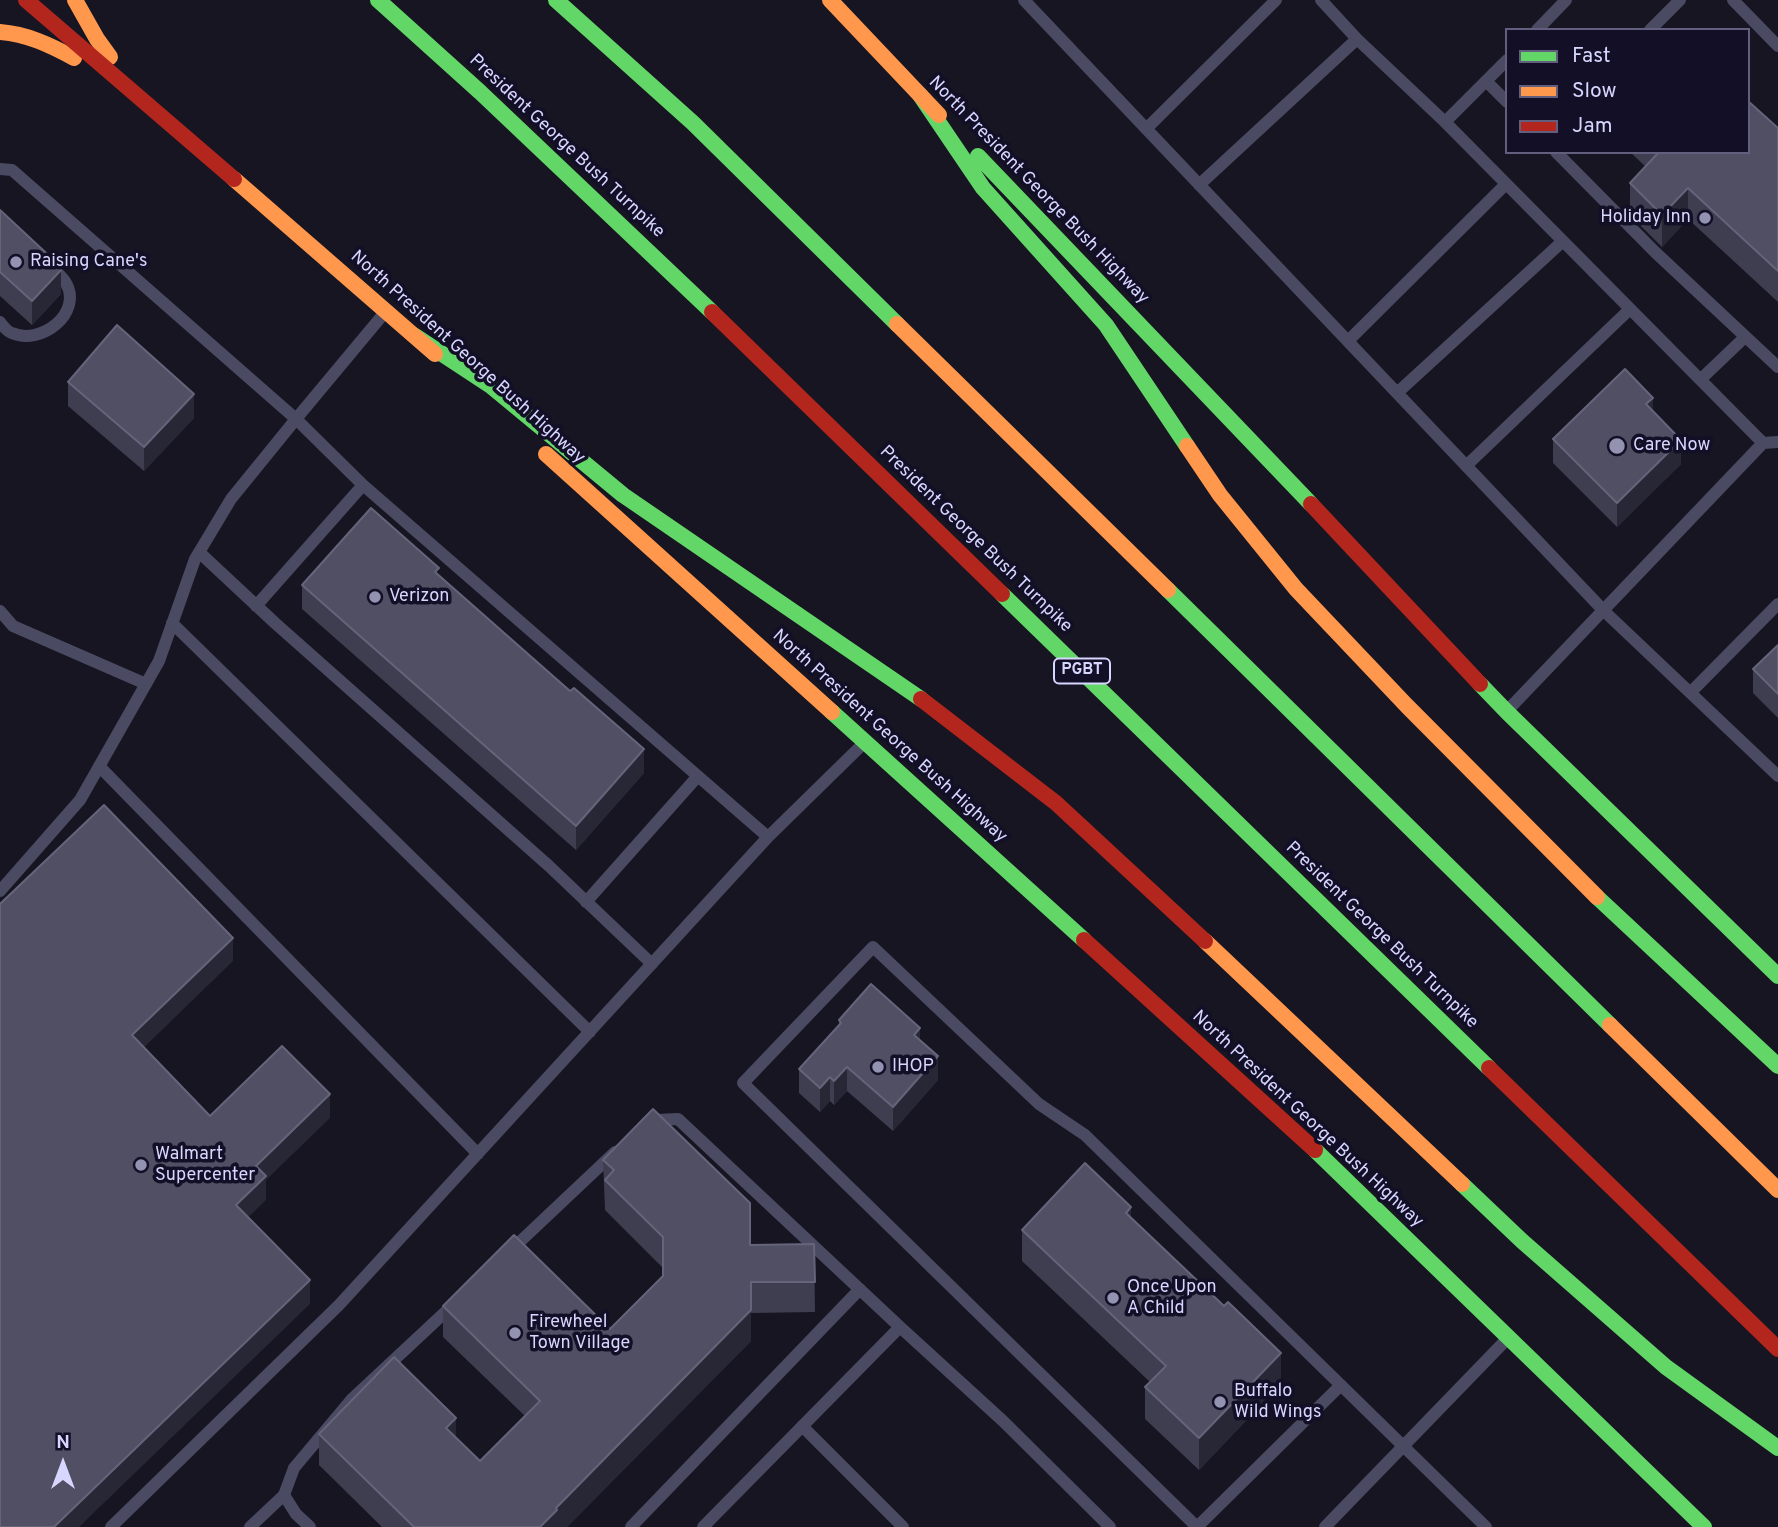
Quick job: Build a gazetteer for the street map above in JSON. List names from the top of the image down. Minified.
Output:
{"streets":{"main road":["President George Bush Turnpike","North President George Bush Highway","PGBT"]},"places":["Holiday Inn","Raising Cane's","Care Now","Verizon","IHOP","Walmart Supercenter","Once Upon A Child","Firewheel Town Village","Buffalo Wild Wings"],"legend":["Fast","Slow","Jam"],"north":"top"}
